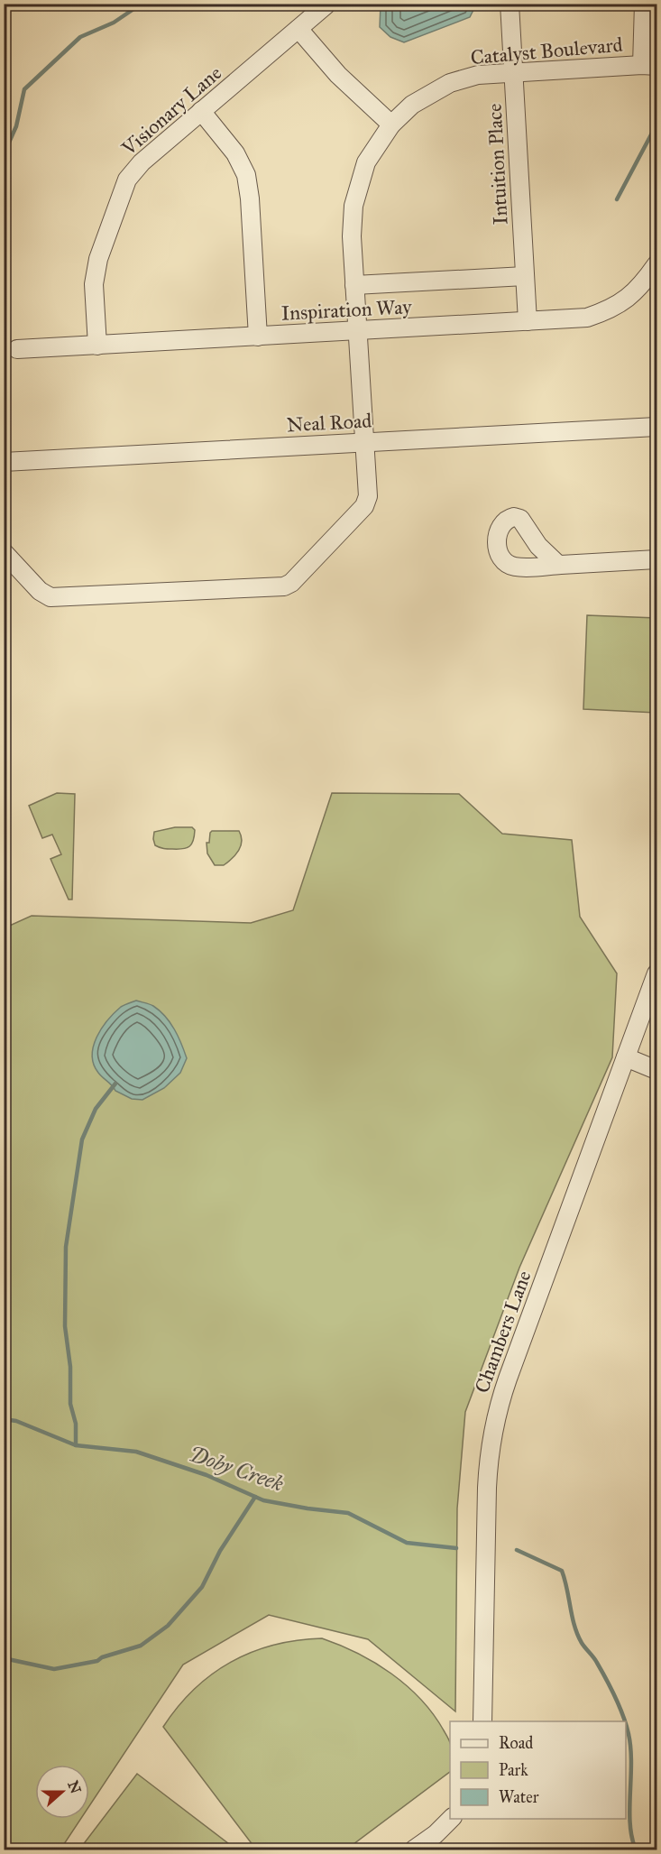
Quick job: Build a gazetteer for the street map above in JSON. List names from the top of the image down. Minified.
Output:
{"streets":{"street":["Catalyst Boulevard","Visionary Lane","Intuition Place","Inspiration Way","Neal Road","Chambers Lane"]},"crossings":[["Catalyst Boulevard","Intuition Place"],["Catalyst Boulevard","Inspiration Way"],["Catalyst Boulevard","Neal Road"],["Visionary Lane","Inspiration Way"],["Intuition Place","Inspiration Way"]],"water":["Doby Creek"],"legend":["Road","Park","Water"],"north":"right"}
